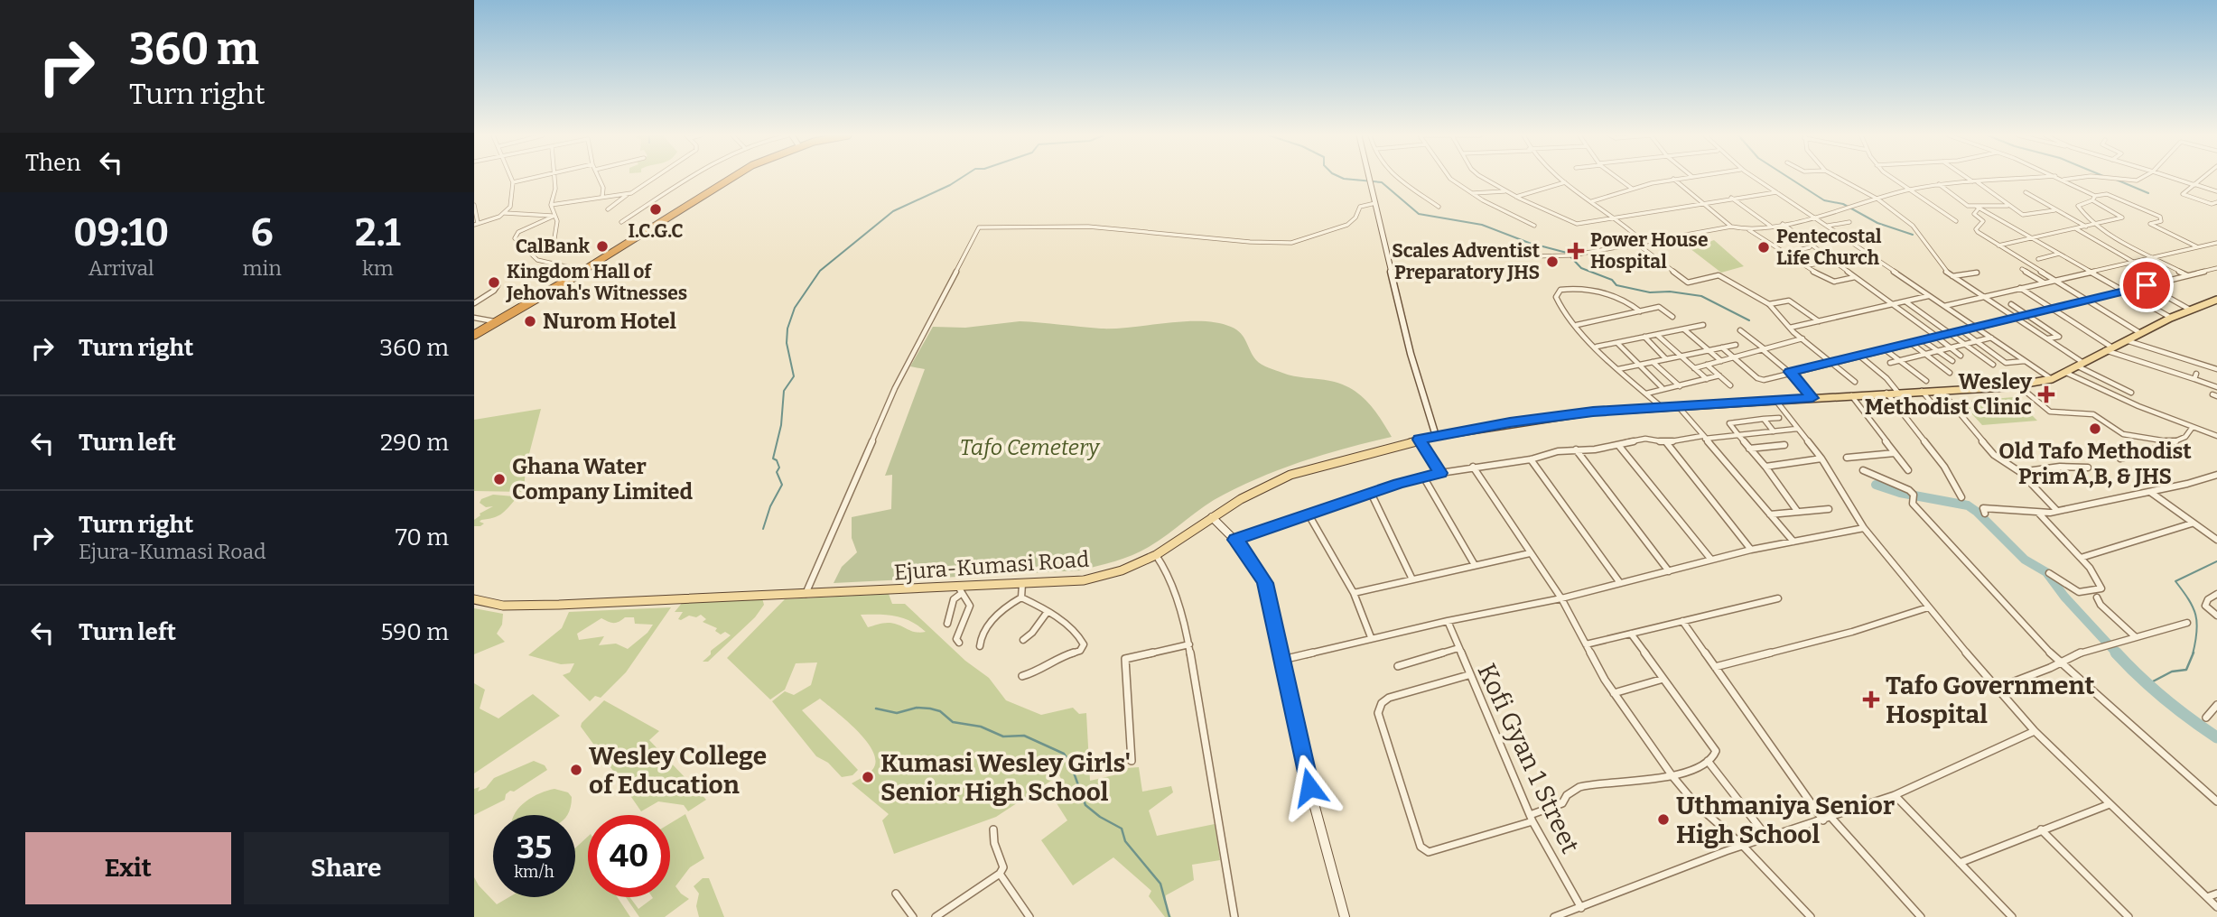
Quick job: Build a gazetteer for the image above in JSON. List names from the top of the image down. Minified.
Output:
{"streets":{"main road":["Ejura-Kumasi Road"],"street":["Kofi Gyan 1 Street"]},"parks":["Tafo Cemetery"],"places":{"other":["I.C.G.C","CalBank","Pentecostal Life Church","Scales Adventist Preparatory JHS","Kingdom Hall of Jehovah's Witnesses","Nurom Hotel","Old Tafo Methodist Prim A,B, & JHS","Ghana Water Company Limited","Wesley College of Education","Kumasi Wesley Girls' Senior High School","Uthmaniya Senior High School"],"health":["Power House Hospital","Wesley Methodist Clinic","Tafo Government Hospital"]},"page":{"turn":["360 m","Turn right"],"then":"Then","eta":["09:10","Arrival","6","min","2.1","km"],"list":[{"name":"Turn right","value":"360 m"},{"name":"Turn left","value":"290 m"},{"name":"Turn right","note":"Ejura-Kumasi Road","value":"70 m"},{"name":"Turn left","value":"590 m"}],"speed":"35 km/h","limit":"40","buttons":["Exit","Share"]}}
